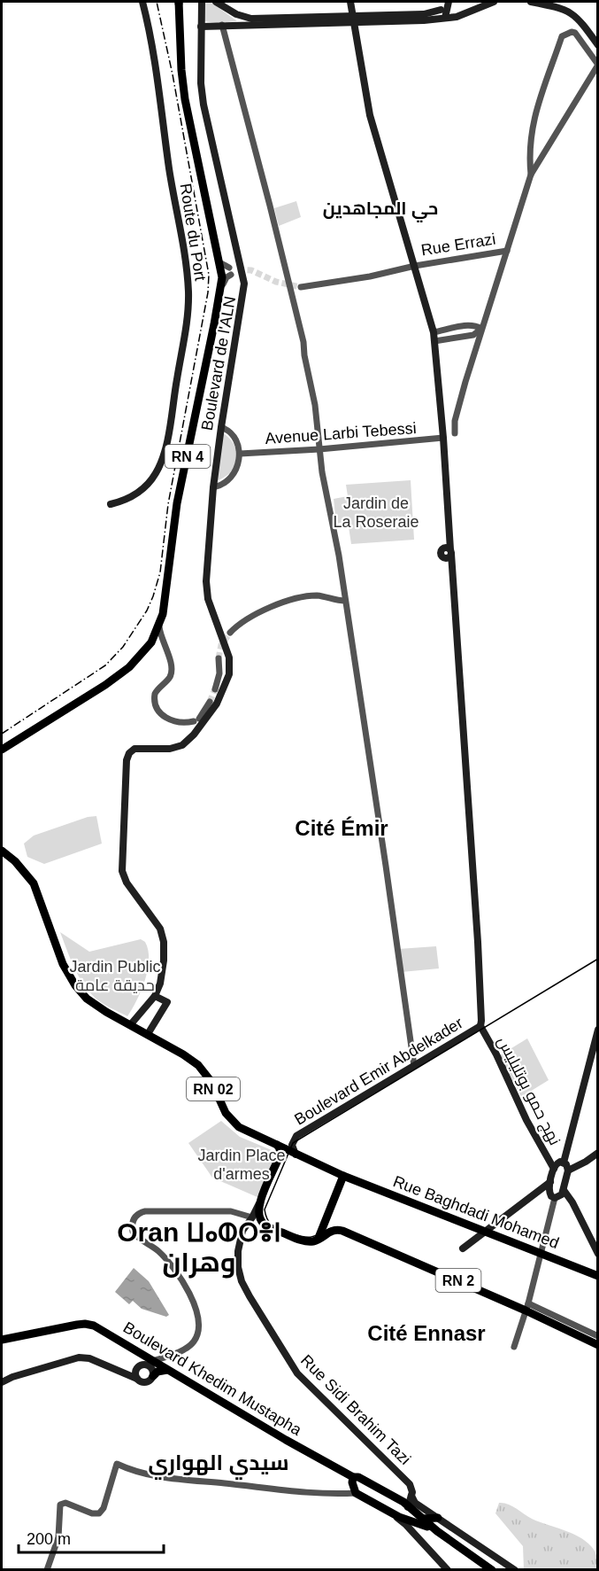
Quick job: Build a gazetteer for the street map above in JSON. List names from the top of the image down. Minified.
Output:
{"streets":{"main road":["Route du Port","Boulevard de l'ALN","RN 4","Boulevard Emir Abdelkader","RN 02","نهج حمو بوتليليس","Rue Baghdadi Mohamed","RN 2","Boulevard Khedim Mustapha","Rue Sidi Brahim Tazi"],"street":["Rue Errazi","Avenue Larbi Tebessi"]},"crossings":[["Boulevard de l'ALN","RN 02"],["Boulevard Emir Abdelkader","نهج حمو بوتليليس"],["Boulevard Emir Abdelkader","Rue Baghdadi Mohamed"],["RN 02","Rue Baghdadi Mohamed"]],"districts":["حي المجاهدين","Cité Émir","Oran ⵡⴰⵀⵔⴻⵏ وهران","Cité Ennasr","سيدي الهواري"],"parks":["Jardin de La Roseraie","Jardin Public حديقة عامة","Jardin Place d'armes"],"scale_bar":"200 m"}
